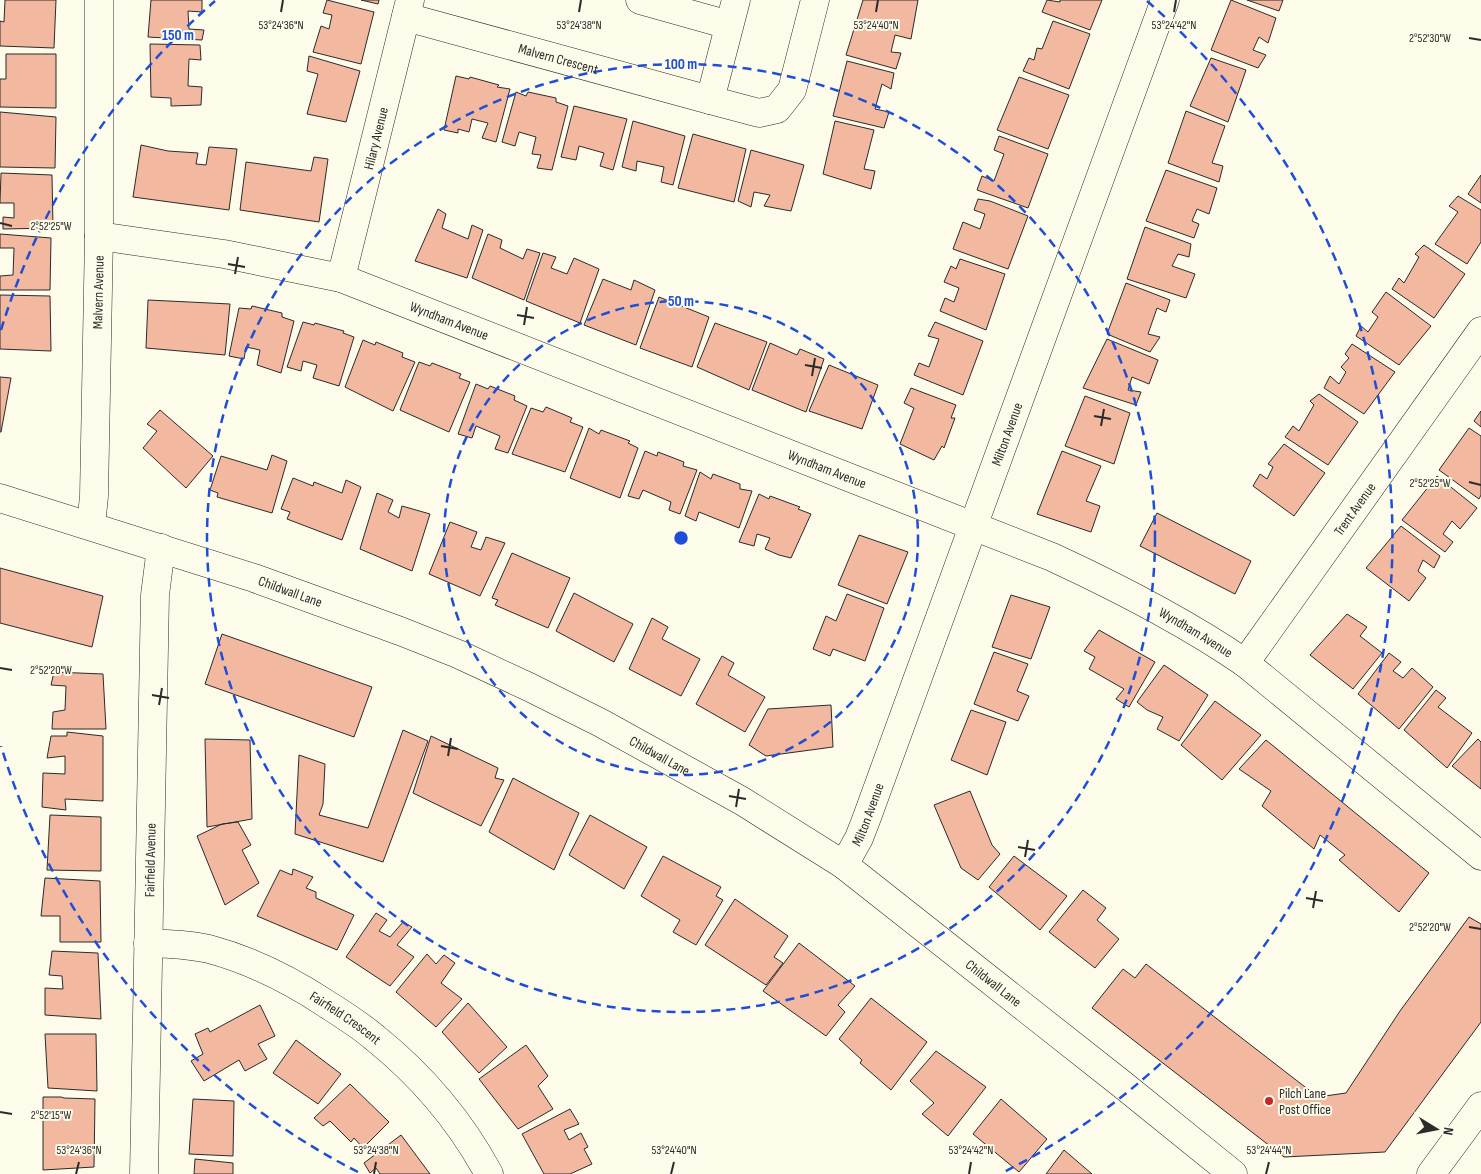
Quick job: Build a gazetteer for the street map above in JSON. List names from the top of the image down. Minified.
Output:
{"streets":{"street":["Malvern Crescent","Hilary Avenue","Malvern Avenue","Wyndham Avenue","Milton Avenue","Trent Avenue","Childwall Lane","Fairfield Avenue","Fairfield Crescent"]},"crossings":[["Malvern Crescent","Hilary Avenue"],["Hilary Avenue","Wyndham Avenue"],["Malvern Avenue","Wyndham Avenue"],["Malvern Avenue","Childwall Lane"],["Wyndham Avenue","Milton Avenue"],["Wyndham Avenue","Trent Avenue"],["Milton Avenue","Childwall Lane"],["Childwall Lane","Fairfield Avenue"],["Fairfield Avenue","Fairfield Crescent"]],"places":["Pilch Lane Post Office"],"north":"right","coordinates":["53°24'36\"N","53°24'38\"N","53°24'40\"N","53°24'42\"N","2°52'30\"W","2°52'25\"W","2°52'20\"W","2°52'15\"W","53°24'44\"N"],"rings":["150 m","100 m","50 m"]}
